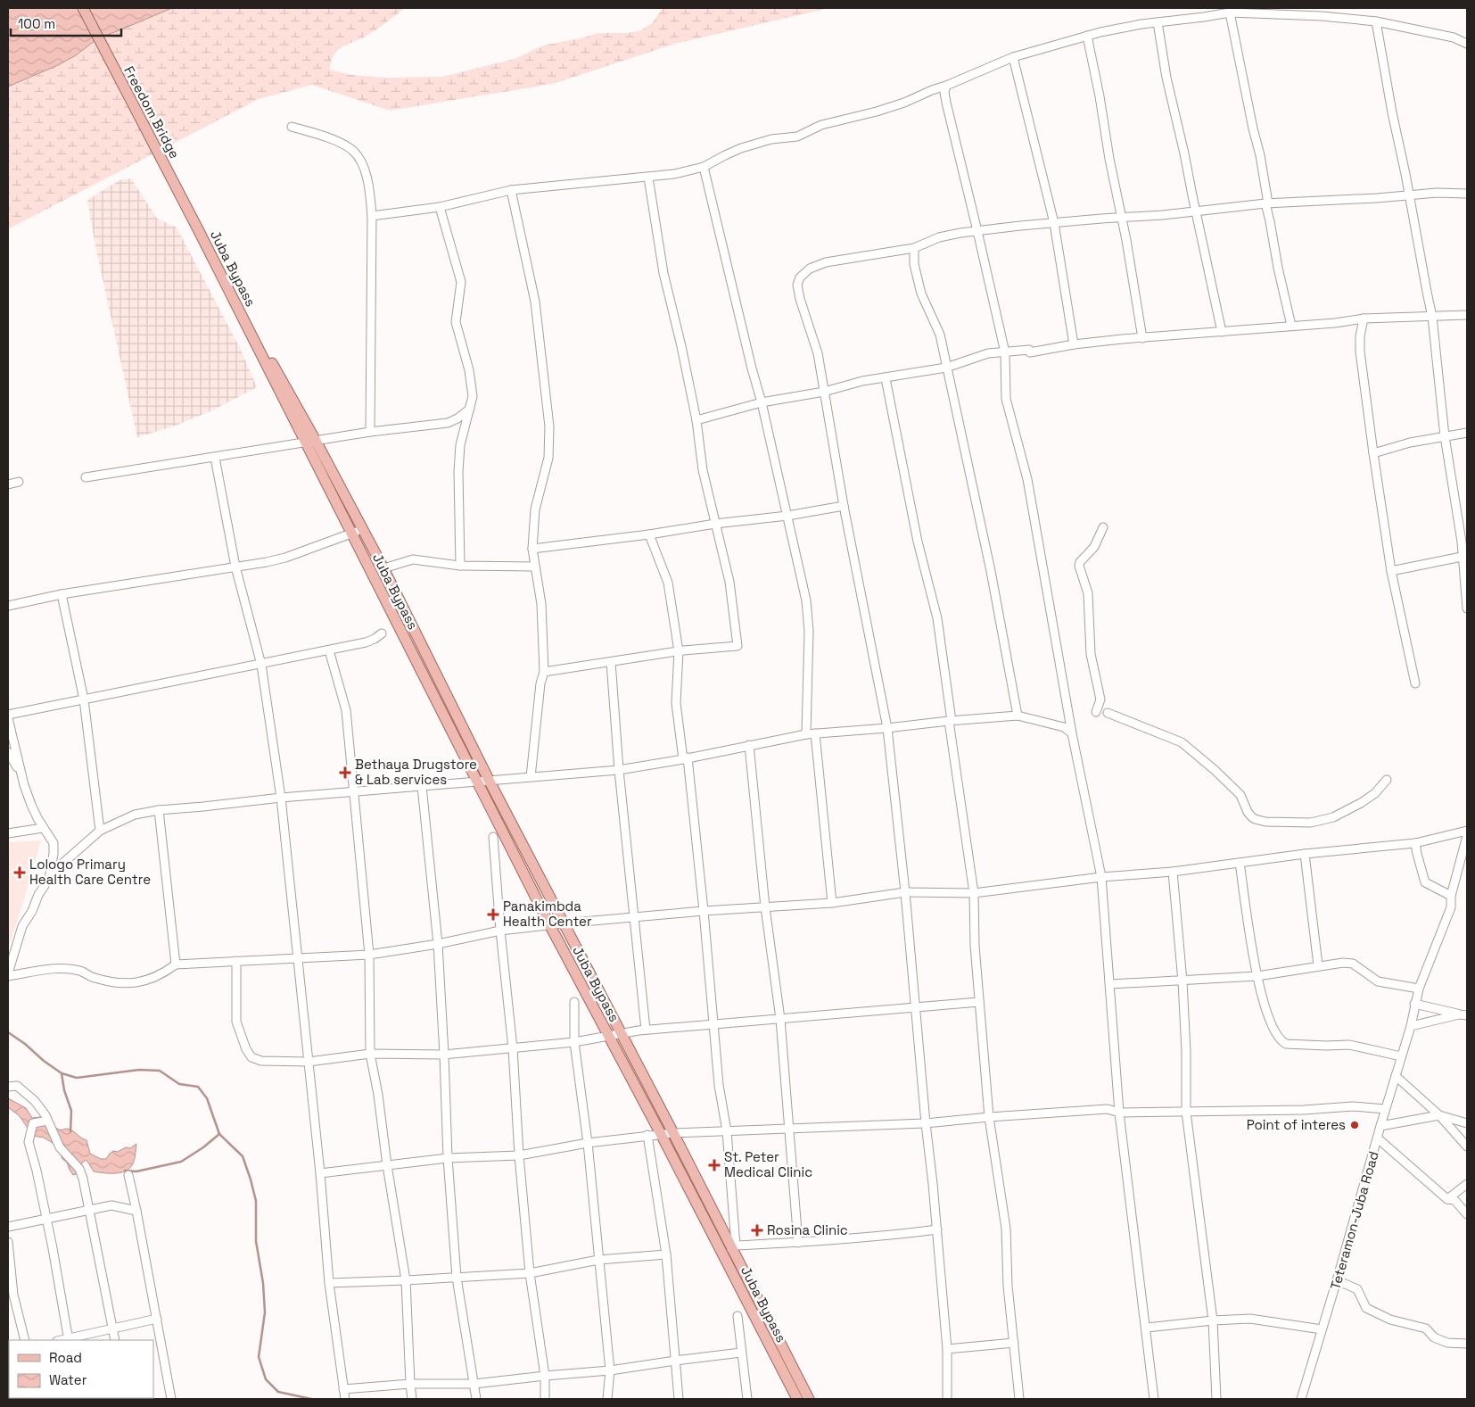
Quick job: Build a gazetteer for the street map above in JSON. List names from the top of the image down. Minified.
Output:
{"streets":{"main road":["Freedom Bridge","Juba Bypass"],"street":["Teteramon-Juba Road"]},"crossings":[["Freedom Bridge","Juba Bypass"]],"places":{"health":["Bethaya Drugstore & Lab services","Lologo Primary Health Care Centre","Panakimbda Health Center","St. Peter Medical Clinic","Rosina Clinic"],"other":["Point of interes"]},"legend":["Road","Water"],"scale_bar":"100 m"}
